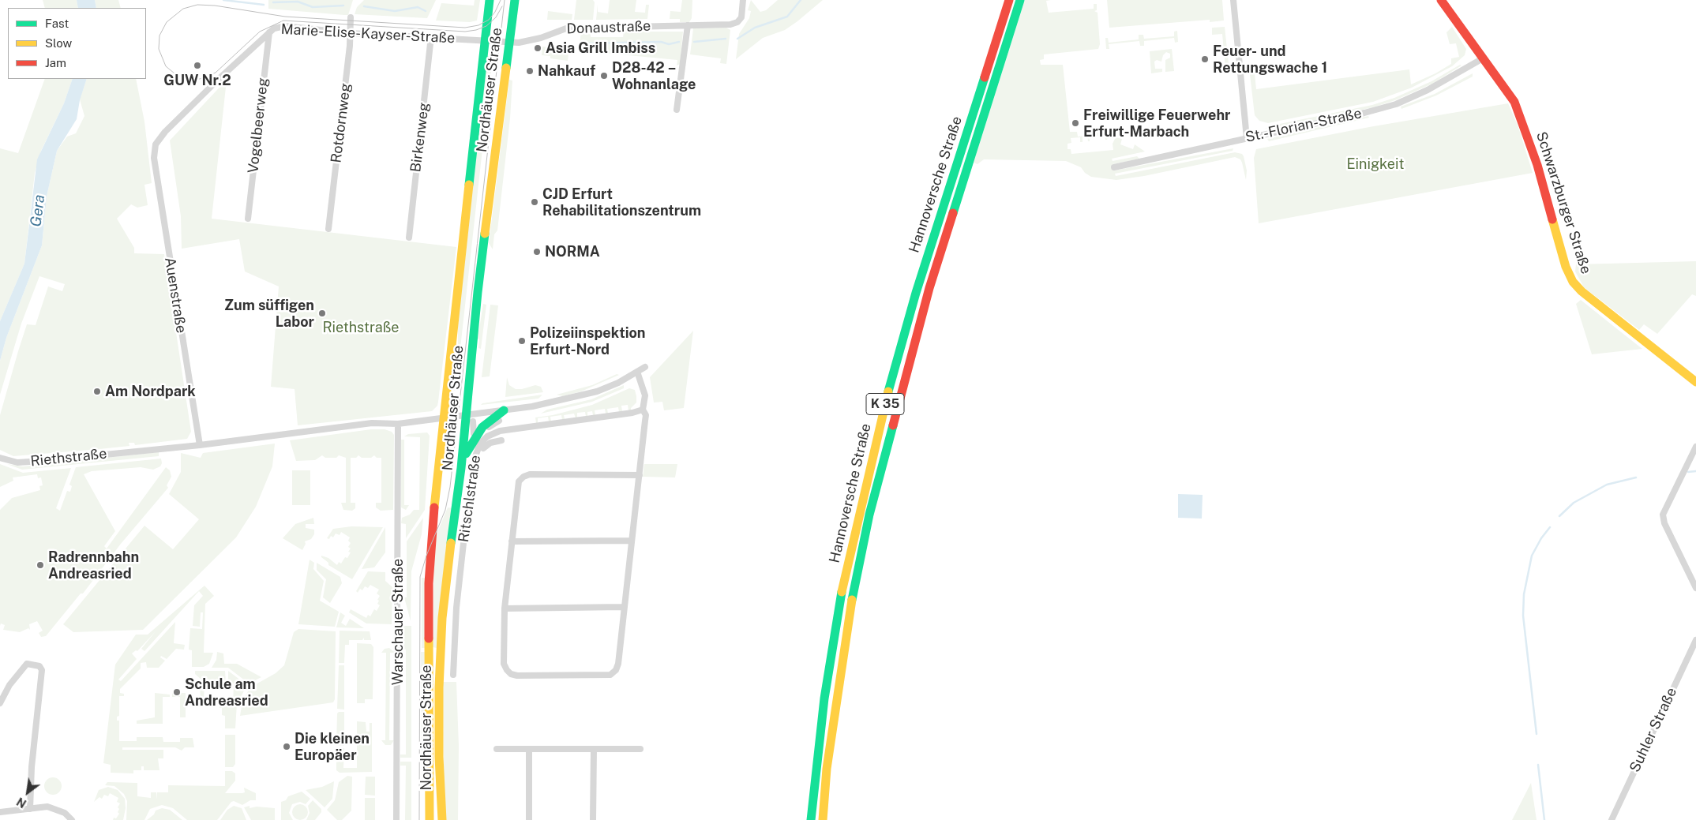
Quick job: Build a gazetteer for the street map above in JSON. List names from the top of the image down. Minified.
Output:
{"streets":{"main road":["Nordhäuser Straße","Hannoversche Straße","Schwarzburger Straße","K 35"],"street":["Donaustraße","Marie-Elise-Kayser-Straße","Rotdornweg","Vogelbeerweg","St.-Florian-Straße","Birkenweg","Auenstraße","Riethstraße","Ritschlstraße","Warschauer Straße","Suhler Straße"]},"crossings":[["Donaustraße","Marie-Elise-Kayser-Straße"],["Donaustraße","Nordhäuser Straße"],["Marie-Elise-Kayser-Straße","Nordhäuser Straße"],["Marie-Elise-Kayser-Straße","Rotdornweg"],["Marie-Elise-Kayser-Straße","Vogelbeerweg"],["Marie-Elise-Kayser-Straße","Birkenweg"],["Marie-Elise-Kayser-Straße","Auenstraße"],["Nordhäuser Straße","Riethstraße"],["Nordhäuser Straße","Ritschlstraße"],["St.-Florian-Straße","Schwarzburger Straße"],["Auenstraße","Riethstraße"],["Riethstraße","Warschauer Straße"]],"water":["Gera"],"parks":["Einigkeit","Riethstraße"],"places":["Asia Grill Imbiss","Feuer- und Rettungswache 1","GUW Nr.2","Nahkauf","D28-42 – Wohnanlage","Freiwillige Feuerwehr Erfurt-Marbach","CJD Erfurt Rehabilitationszentrum","NORMA","Zum süffigen Labor","Polizeiinspektion Erfurt-Nord","Am Nordpark","Radrennbahn Andreasried","Schule am Andreasried","Die kleinen Europäer"],"legend":["Fast","Slow","Jam"],"north":"bottom left"}
